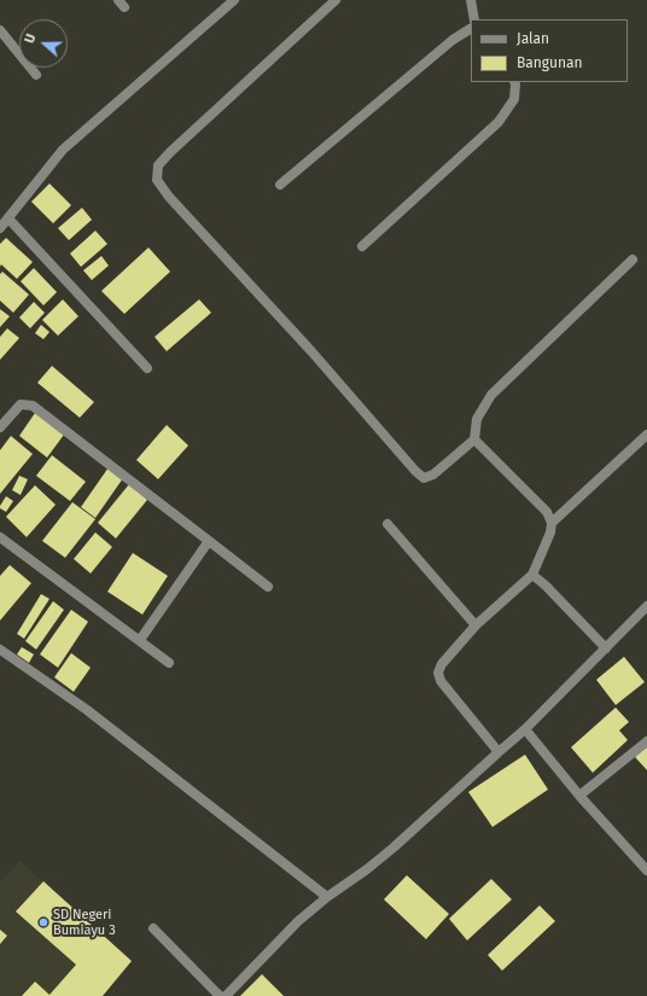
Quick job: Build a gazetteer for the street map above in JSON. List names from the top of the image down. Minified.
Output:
{"places":["SD Negeri Bumiayu 3"],"legend":["Jalan","Bangunan"],"north":"left"}
